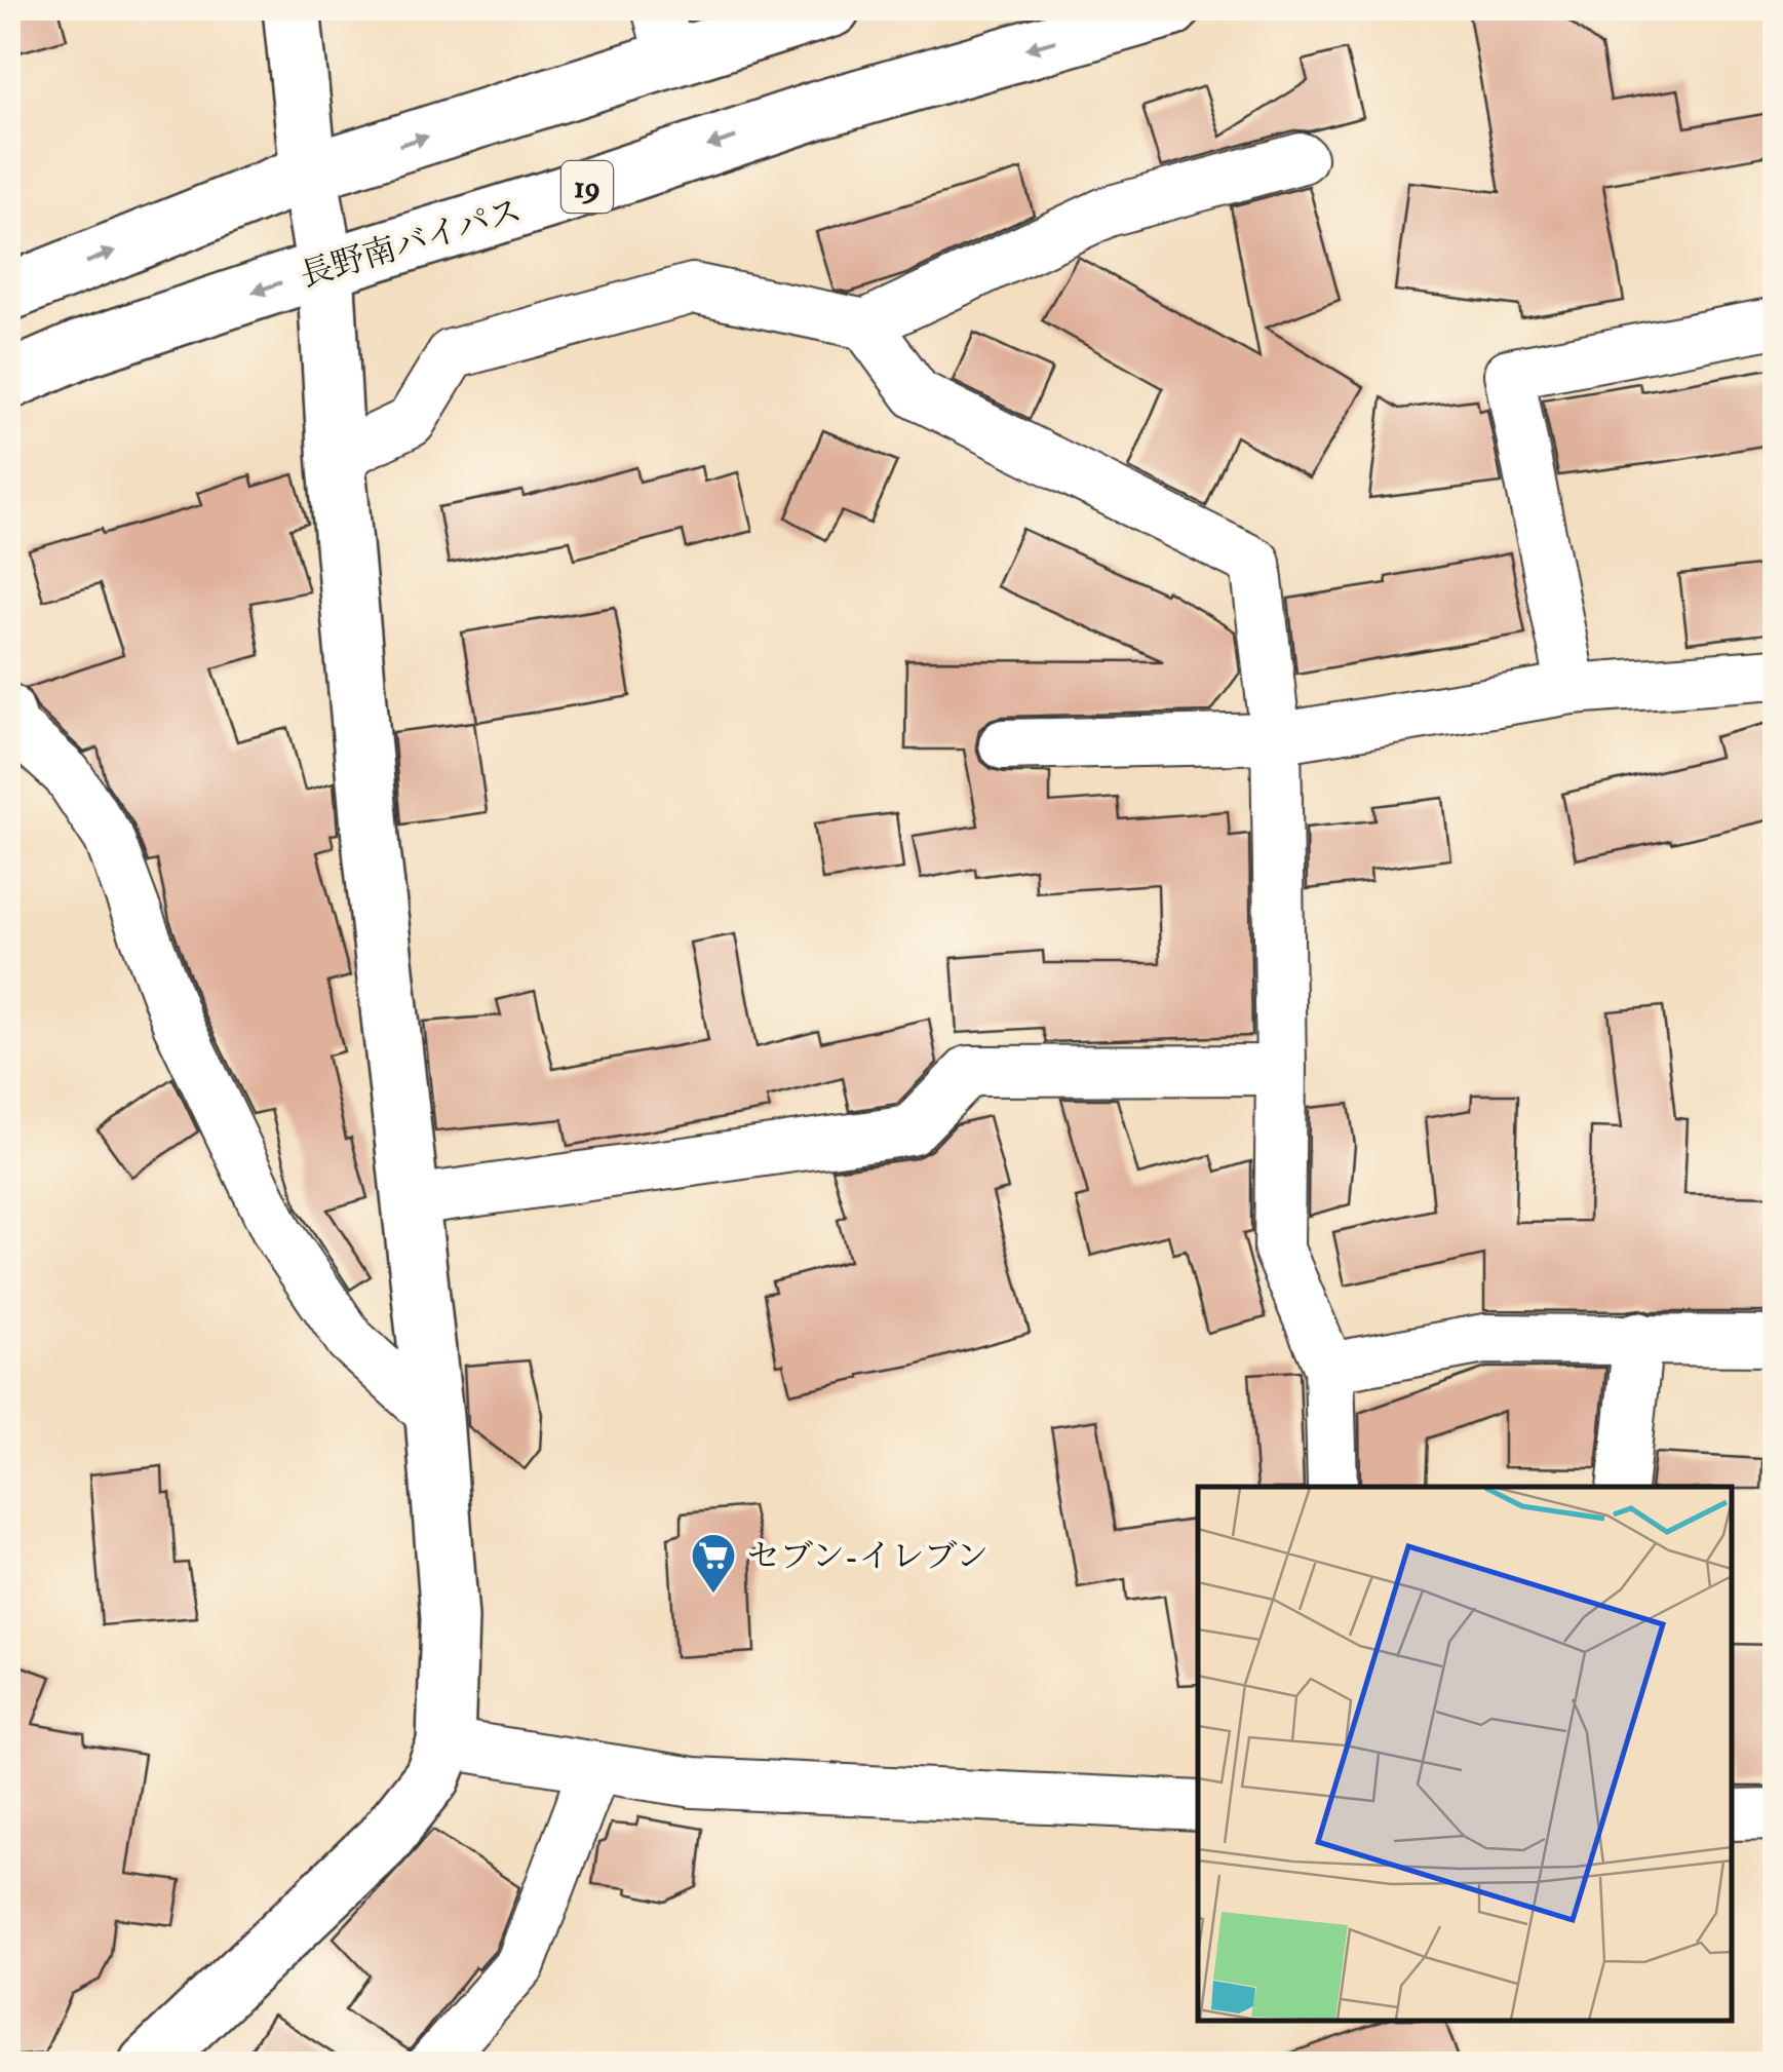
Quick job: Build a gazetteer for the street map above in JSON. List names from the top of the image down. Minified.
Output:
{"streets":{"main road":["19","長野南バイパス"]},"places":{"supermarket":["セブン-イレブン"]}}
